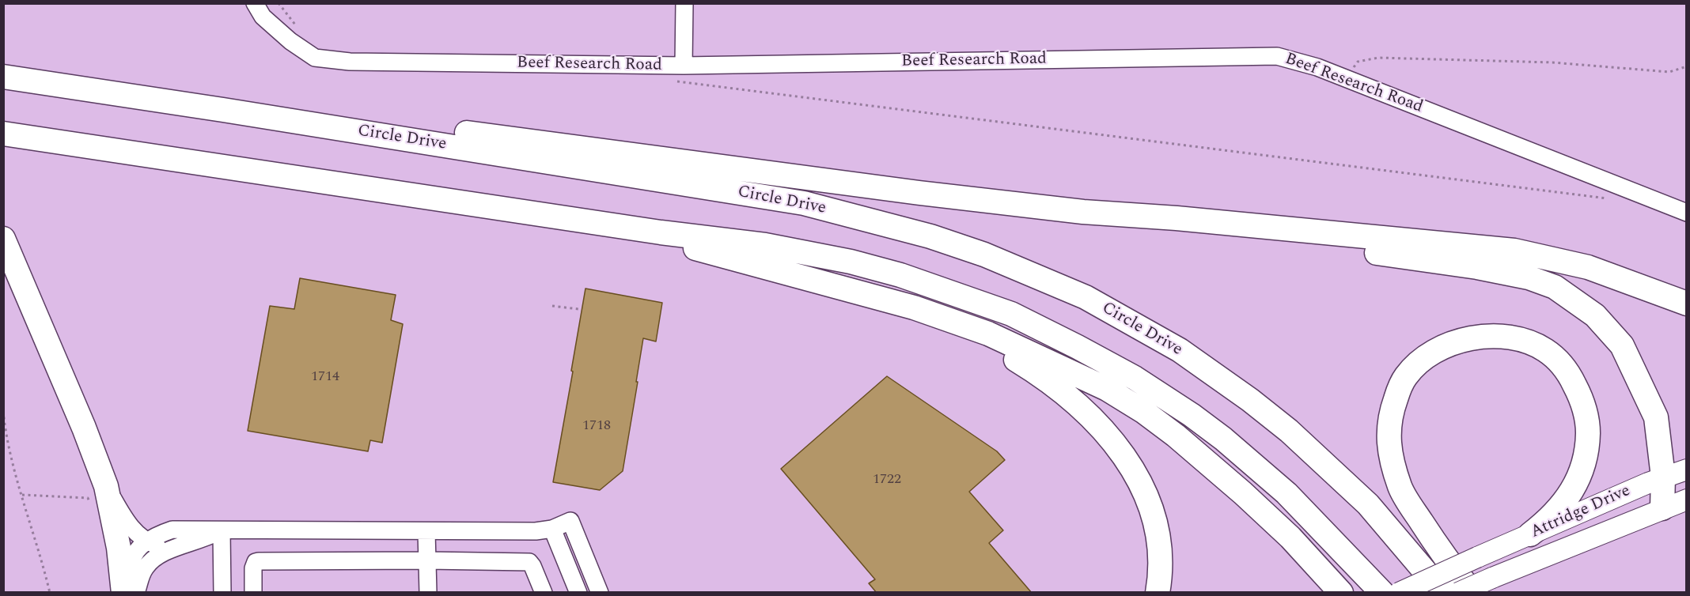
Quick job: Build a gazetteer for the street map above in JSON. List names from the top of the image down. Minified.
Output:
{"streets":{"highway":["Circle Drive"],"main road":["Attridge Drive"],"street":["Beef Research Road"]},"house_numbers":["1714","1718","1722"]}
